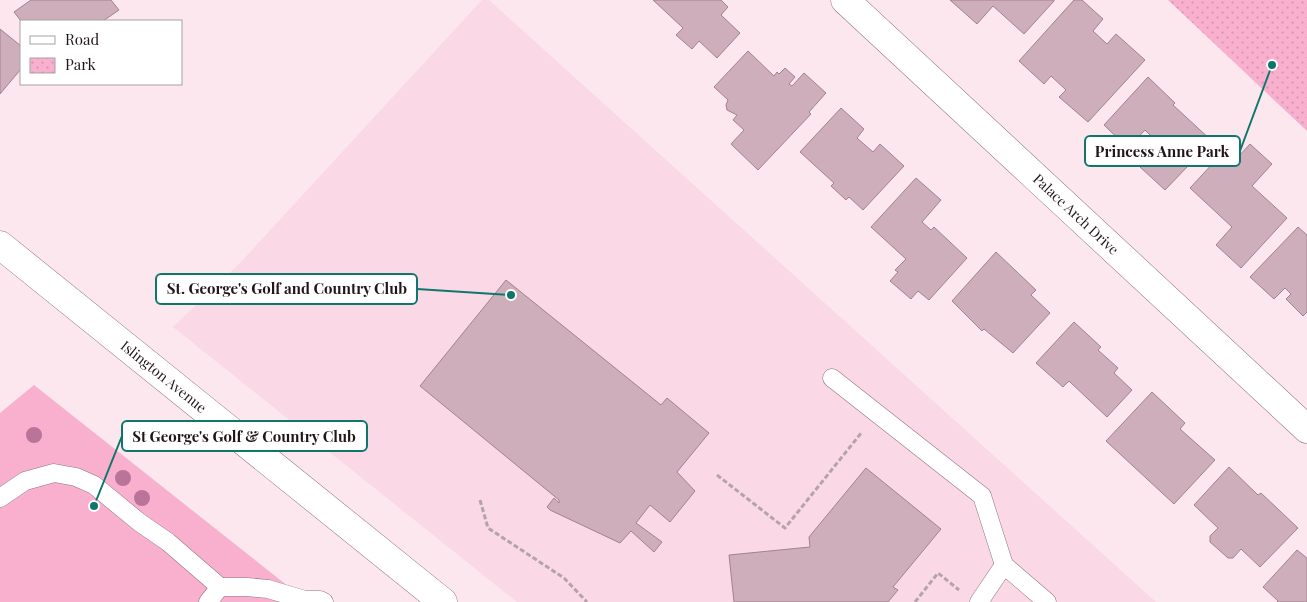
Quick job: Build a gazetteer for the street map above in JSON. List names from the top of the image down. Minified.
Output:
{"streets":{"street":["Palace Arch Drive","Islington Avenue"]},"places":["Princess Anne Park","St. George's Golf and Country Club","St George's Golf & Country Club"],"legend":["Road","Park"]}
